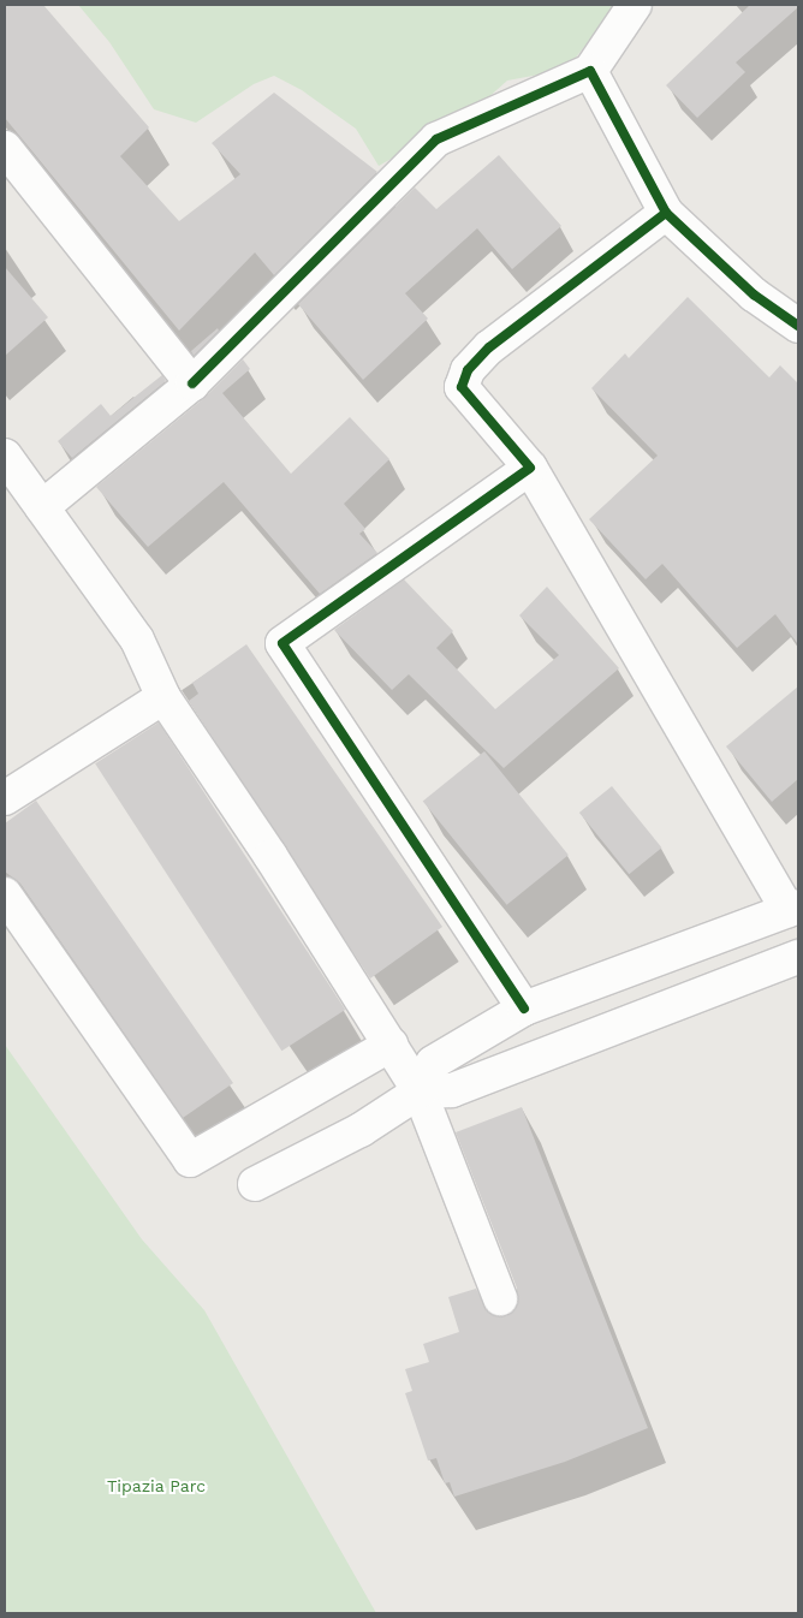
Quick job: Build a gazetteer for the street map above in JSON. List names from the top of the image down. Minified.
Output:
{"parks":["Tipazia Parc"]}
